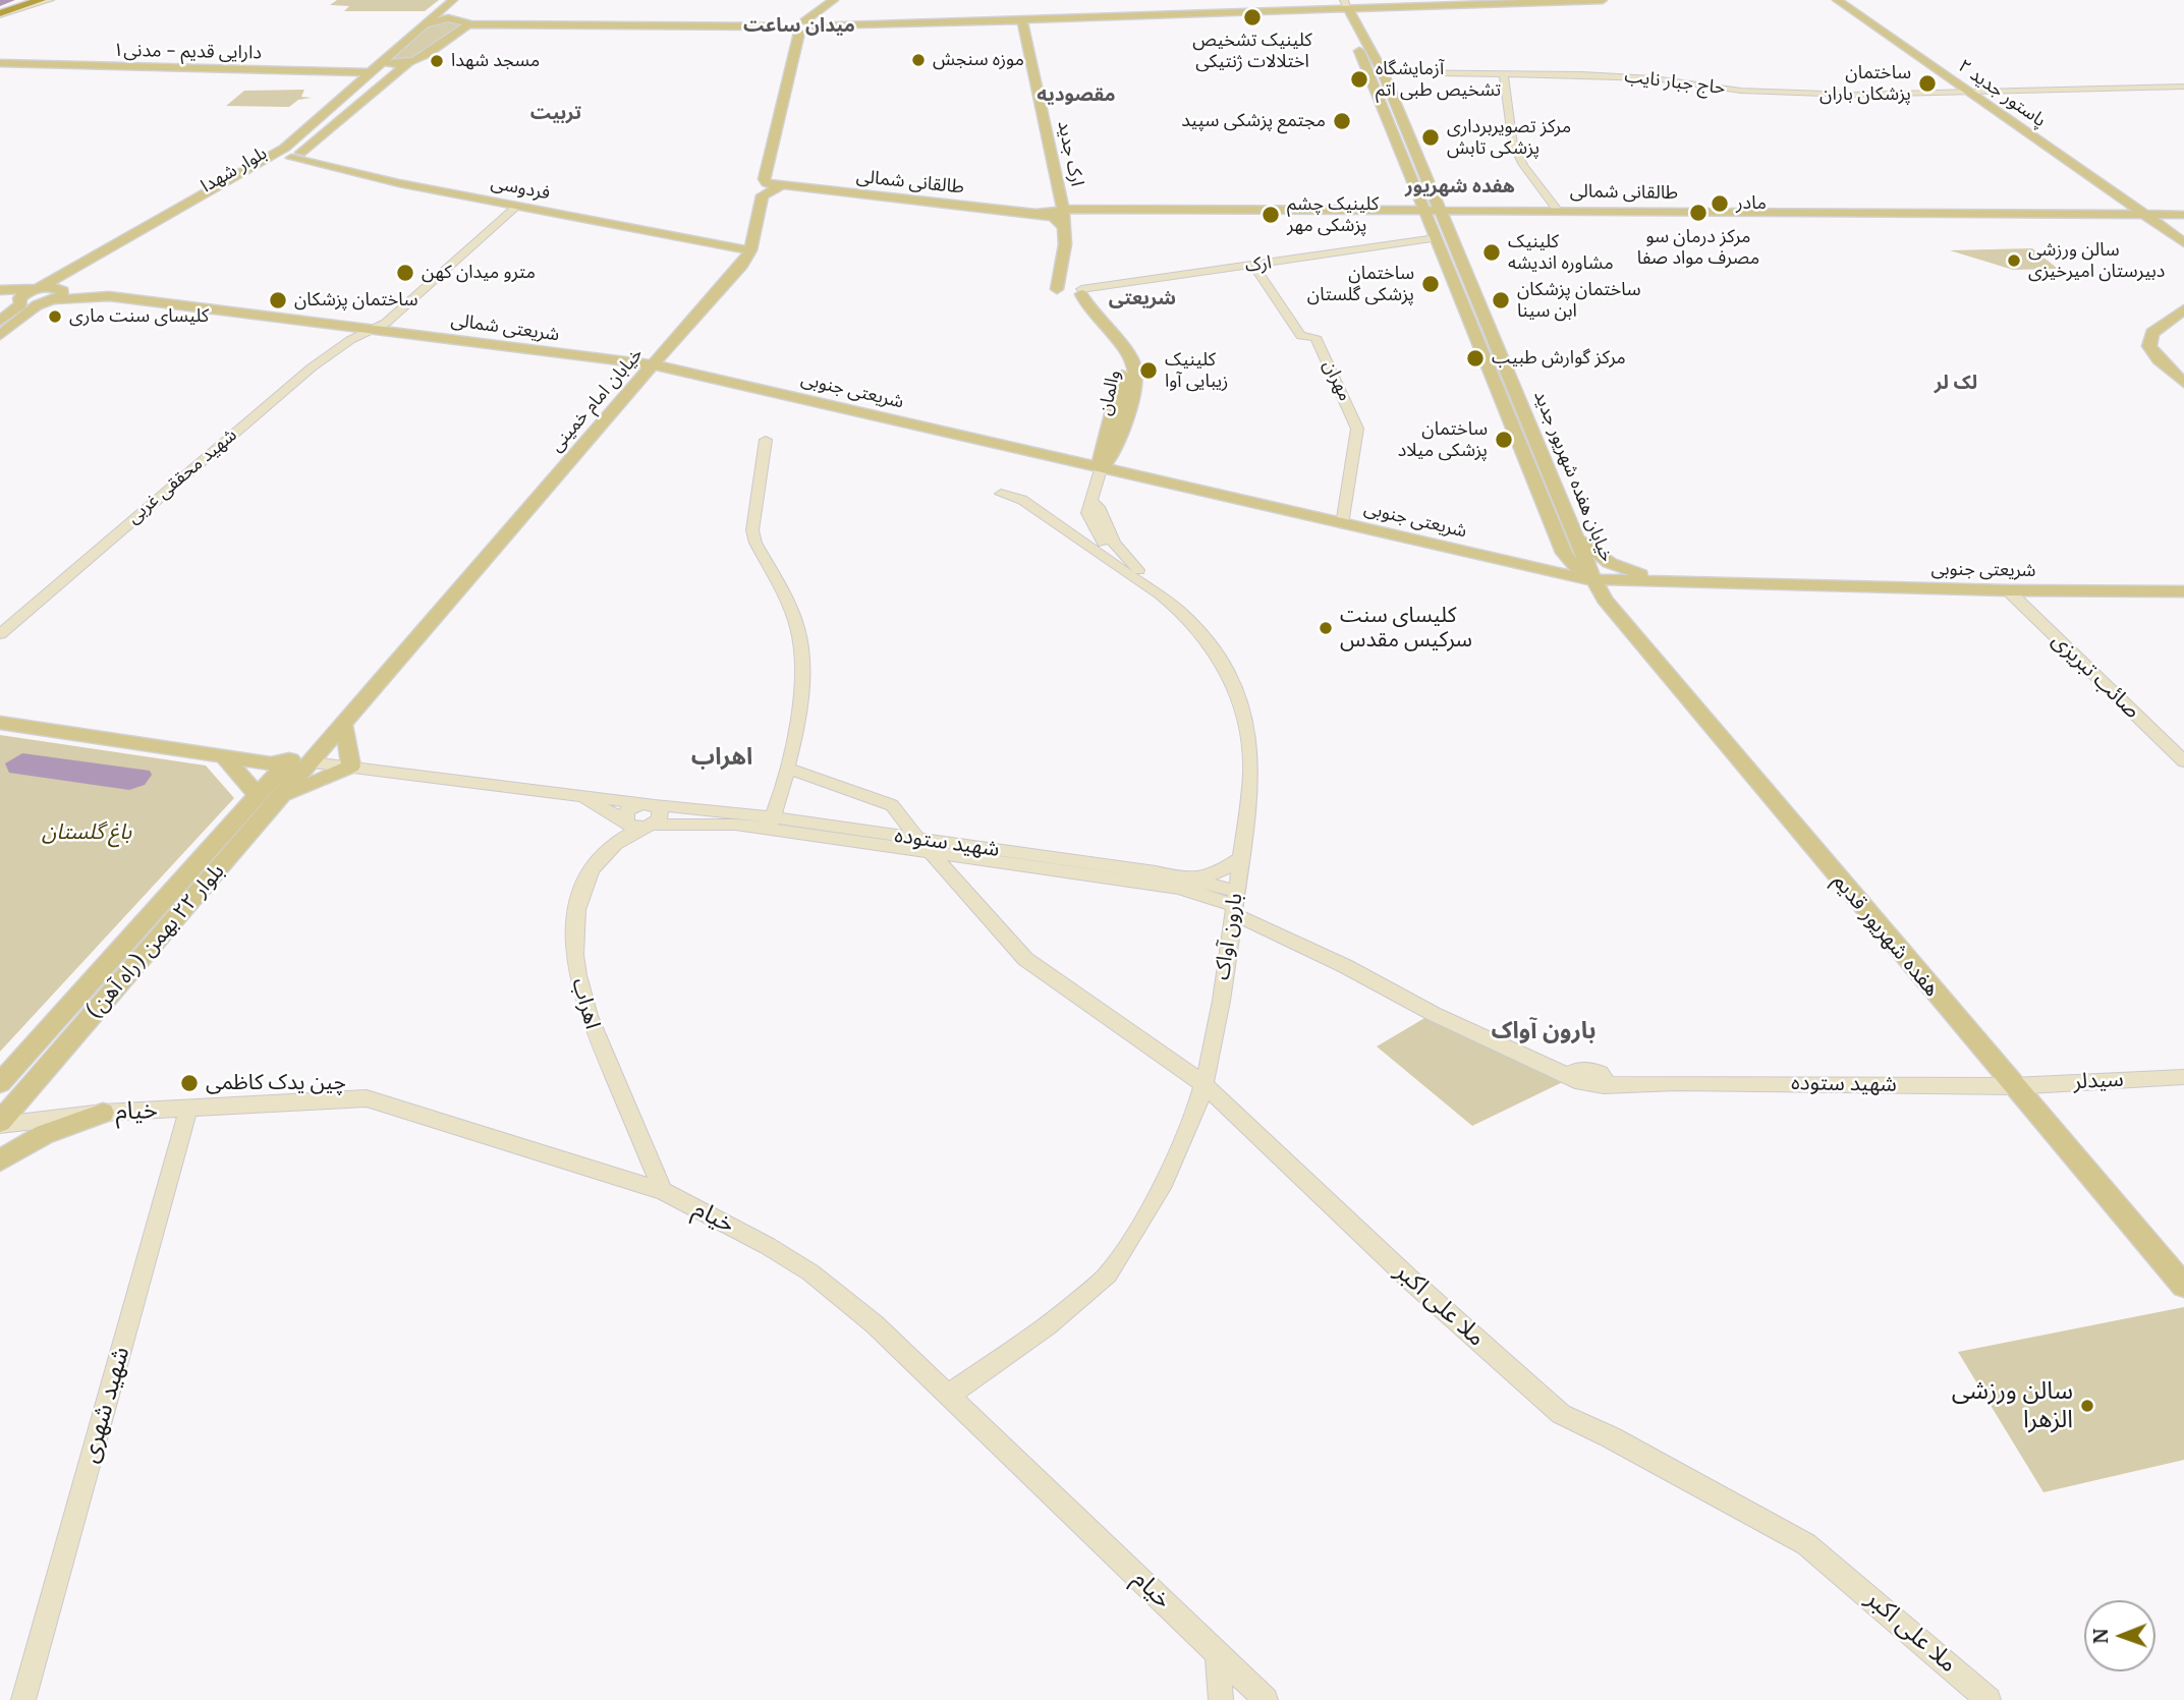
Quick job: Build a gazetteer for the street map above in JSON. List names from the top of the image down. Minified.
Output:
{"streets":{"main road":["دارایی قدیم - مدنی۱","پاستور جدید ۲","ارک جدید","بلوار شهدا","طالقانی شمالی","فردوسی","شریعتی شمالی","شریعتی جنوبی","والمان","خیابان امام خمینی","خیابان هفده شهریور جدید","هفده شهریور قدیم","بلوار ۲۲ بهمن (راه آهن)"],"street":["حاج جبار نایب","ارک","مهران","شهید محققی غربی","صائب تبریزی","شهید ستوده","بارون آواک","اهراب","سیدلر","خیام","ملا علی اکبر","شهید شهری"]},"crossings":[["دارایی قدیم - مدنی۱","بلوار شهدا"],["حاج جبار نایب","پاستور جدید ۲"],["حاج جبار نایب","خیابان هفده شهریور جدید"],["پاستور جدید ۲","طالقانی شمالی"],["ارک جدید","والمان"],["بلوار شهدا","فردوسی"],["بلوار شهدا","شریعتی شمالی"],["طالقانی شمالی","خیابان امام خمینی"],["فردوسی","خیابان امام خمینی"],["فردوسی","شهید محققی غربی"],["ارک","مهران"],["ارک","والمان"],["ارک","خیابان هفده شهریور جدید"],["شریعتی شمالی","شریعتی جنوبی"],["شریعتی شمالی","خیابان امام خمینی"],["شریعتی شمالی","شهید محققی غربی"],["مهران","شریعتی جنوبی"],["شریعتی جنوبی","والمان"],["شریعتی جنوبی","خیابان امام خمینی"],["شریعتی جنوبی","خیابان هفده شهریور جدید"],["شریعتی جنوبی","صائب تبریزی"],["شریعتی جنوبی","هفده شهریور قدیم"],["والمان","بارون آواک"],["خیابان امام خمینی","شهید ستوده"],["خیابان امام خمینی","بلوار ۲۲ بهمن (راه آهن)"],["خیابان هفده شهریور جدید","هفده شهریور قدیم"],["شهید ستوده","هفده شهریور قدیم"],["شهید ستوده","بارون آواک"],["شهید ستوده","بلوار ۲۲ بهمن (راه آهن)"],["شهید ستوده","اهراب"],["شهید ستوده","سیدلر"],["شهید ستوده","ملا علی اکبر"],["هفده شهریور قدیم","سیدلر"],["بارون آواک","خیام"],["بارون آواک","ملا علی اکبر"],["بلوار ۲۲ بهمن (راه آهن)","خیام"],["اهراب","خیام"],["خیام","شهید شهری"]],"districts":["میدان ساعت","مقصودیه","تربیت","هفده شهریور","شریعتی","لک لر","اهراب","بارون آواک"],"parks":["باغ گلستان"],"places":["کلینیک تشخیص اختلالات ژنتیکی","موزه سنجش","مسجد شهدا","آزمایشگاه تشخیص طبی اتم","ساختمان پزشکان باران","مجتمع پزشکی سپید","مرکز تصویربرداری پزشکی تابش","مادر","مرکز درمان سو مصرف مواد صفا","کلینیک چشم پزشکی مهر","کلینیک مشاوره اندیشه","سالن ورزشی دبیرستان امیرخیزی","مترو میدان کهن","ساختمان پزشکی گلستان","ساختمان پزشکان","ساختمان پزشکان ابن سینا","کلیسای سنت ماری","مرکز گوارش طبیب","کلینیک زیبایی آوا","ساختمان پزشکی میلاد","کلیسای سنت سرکیس مقدس","چین یدک کاظمی","سالن ورزشی الزهرا"],"north":"left"}
